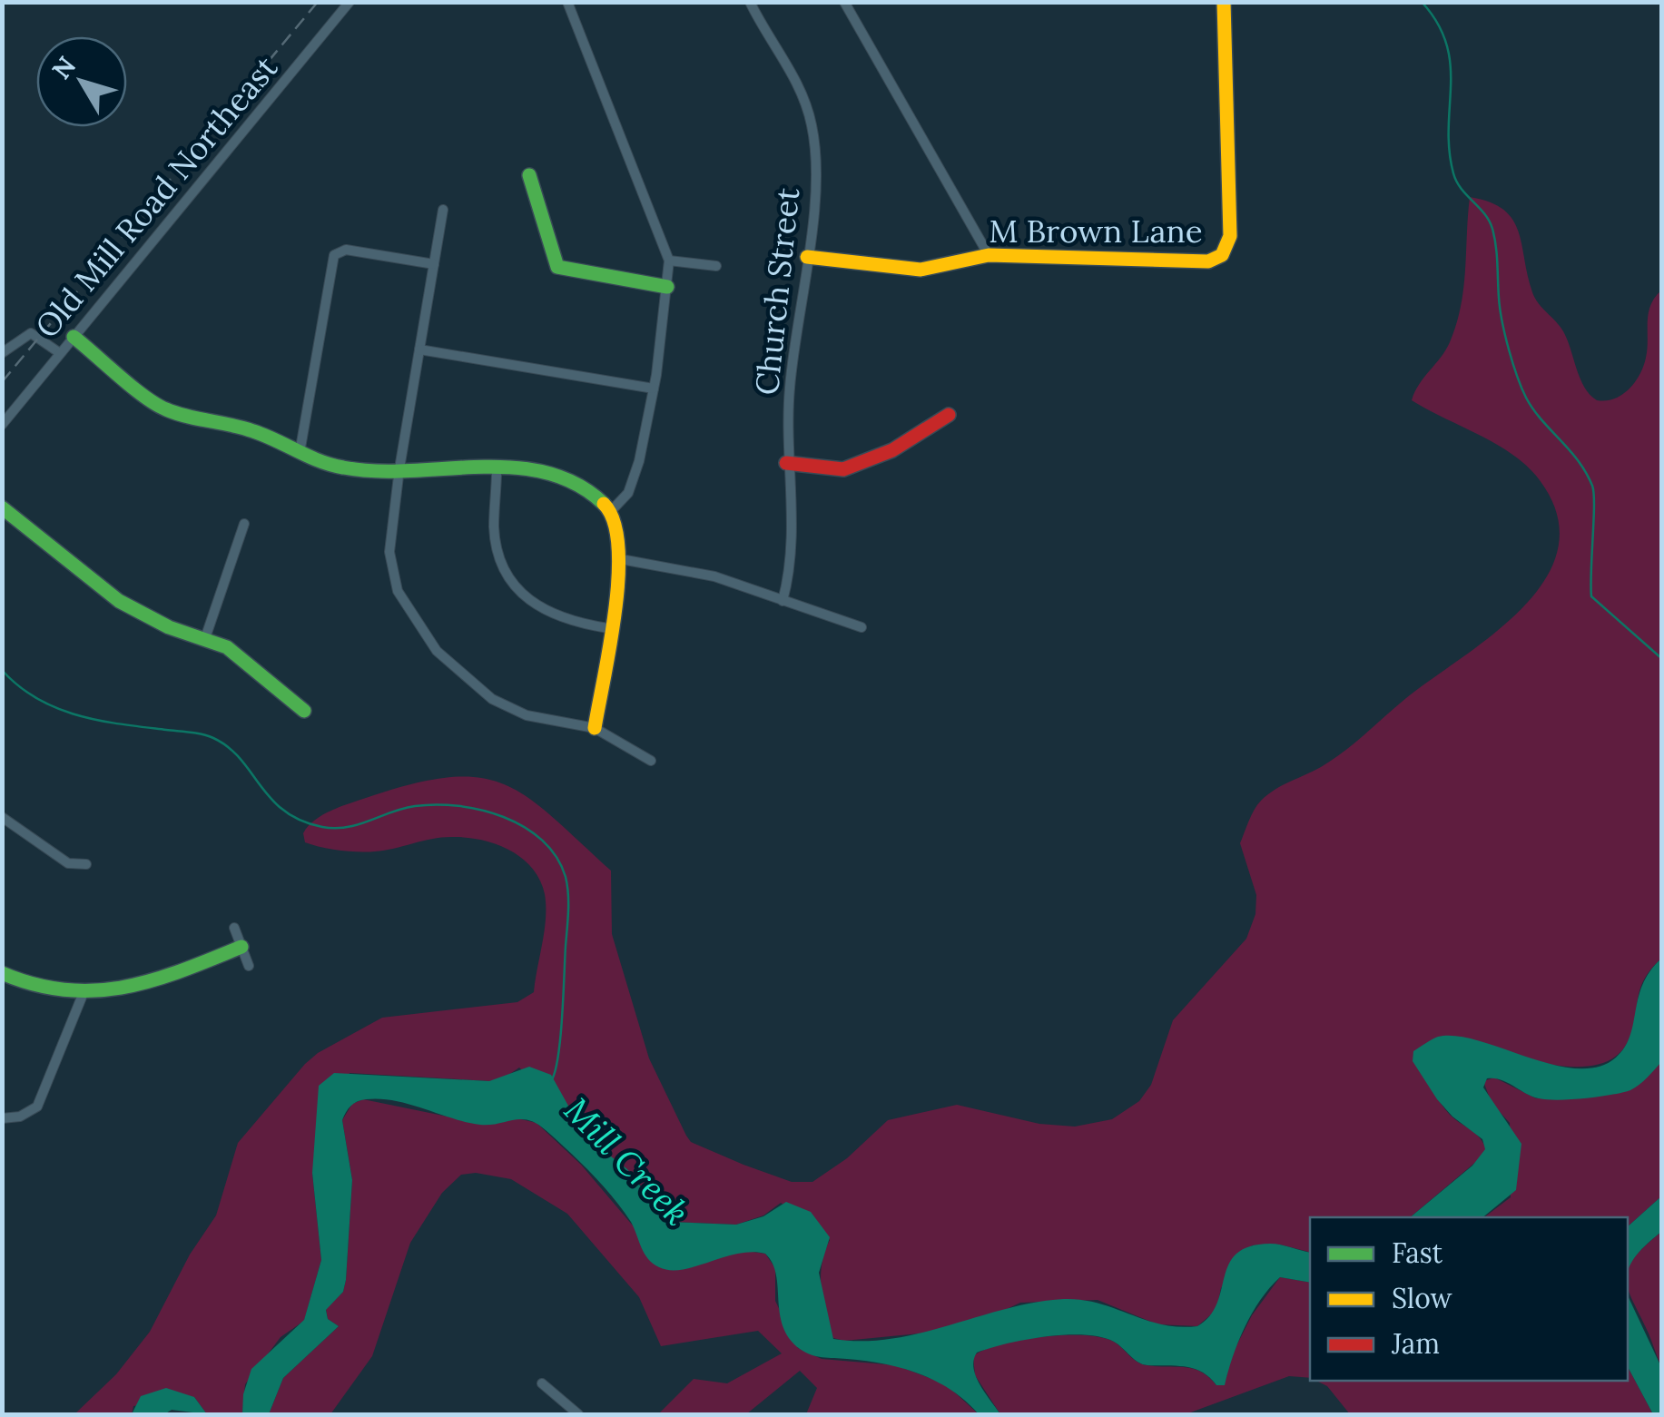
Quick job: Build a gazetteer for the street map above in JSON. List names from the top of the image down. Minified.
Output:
{"streets":{"street":["Old Mill Road Northeast","M Brown Lane","Church Street"]},"crossings":[["M Brown Lane","Church Street"]],"water":["Mill Creek"],"legend":["Fast","Slow","Jam"],"north":"top left"}
